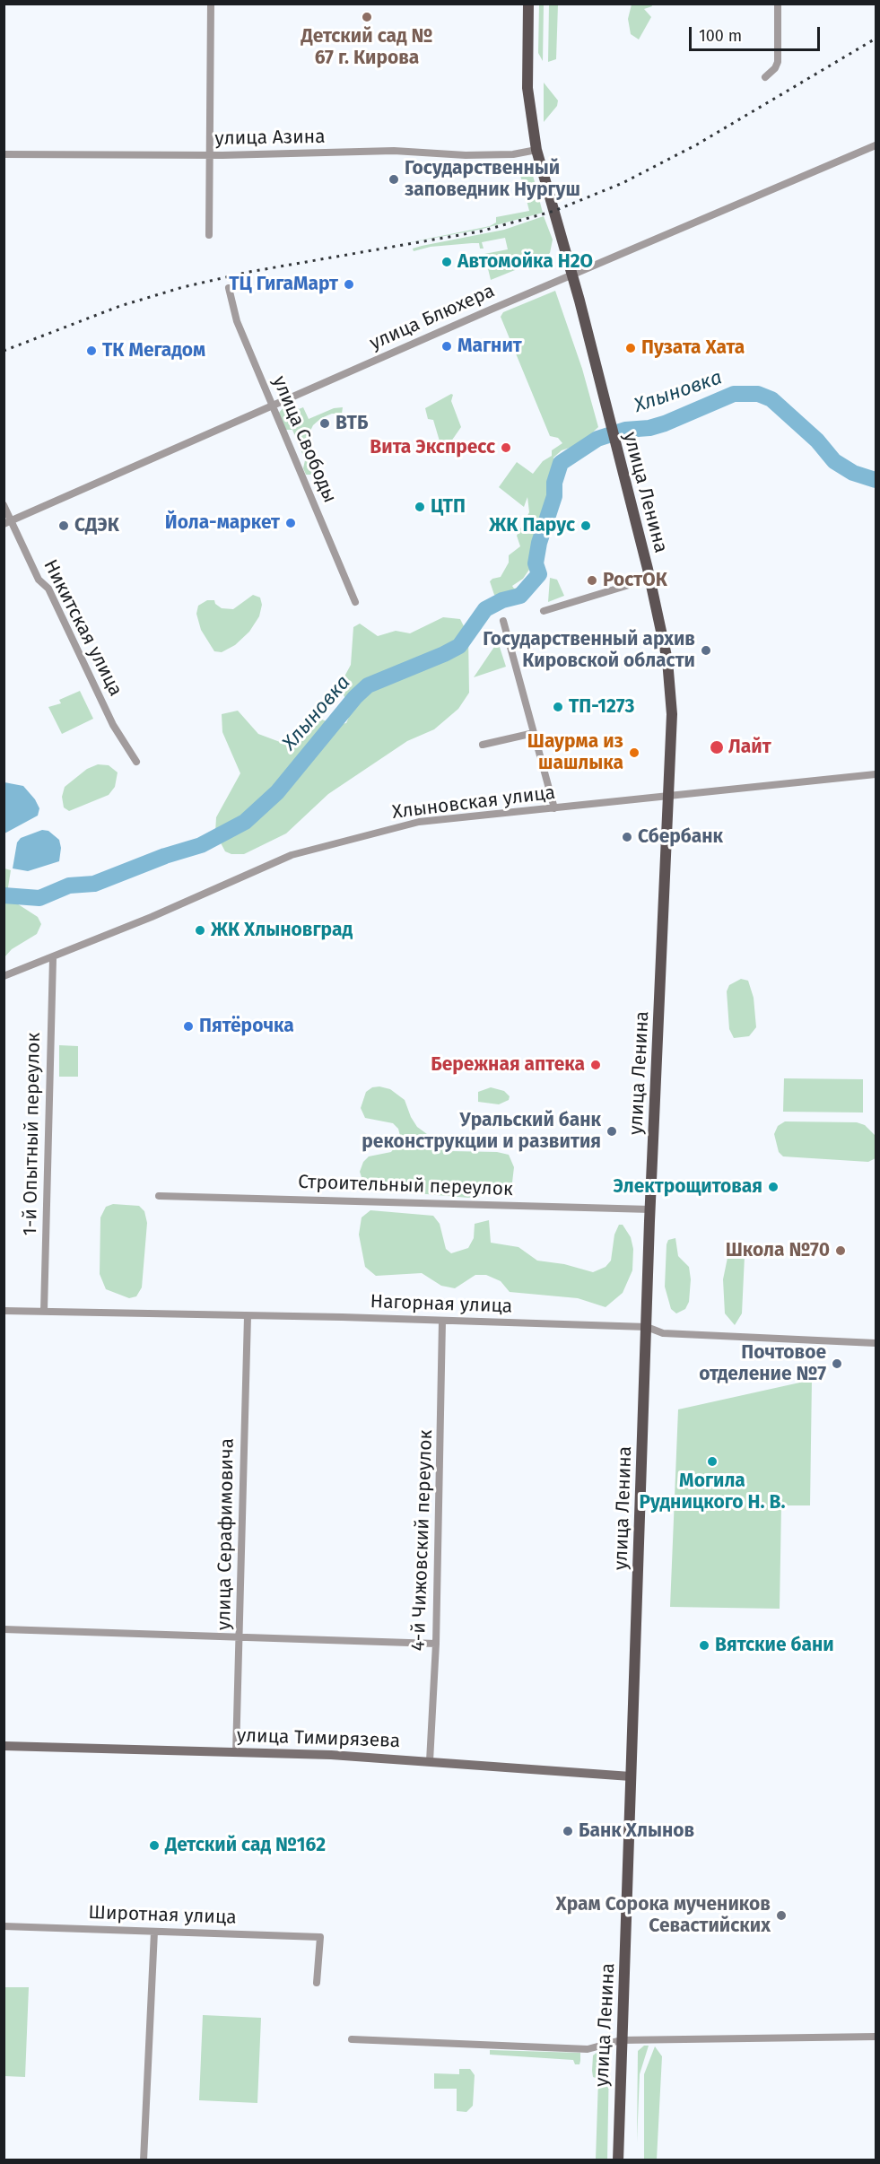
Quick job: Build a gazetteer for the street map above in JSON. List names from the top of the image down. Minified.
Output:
{"streets":{"main road":["улица Ленина","улица Тимирязева"],"street":["улица Азина","улица Блюхера","улица Свободы","Никитская улица","Хлыновская улица","1-й Опытный переулок","Строительный переулок","Нагорная улица","улица Серафимовича","4-й Чижовский переулок","Широтная улица"]},"crossings":[["улица Азина","улица Ленина"],["улица Блюхера","улица Свободы"],["улица Блюхера","улица Ленина"],["улица Блюхера","Никитская улица"],["улица Ленина","Хлыновская улица"],["улица Ленина","Строительный переулок"],["улица Ленина","Нагорная улица"],["улица Ленина","улица Тимирязева"],["Хлыновская улица","1-й Опытный переулок"],["1-й Опытный переулок","Нагорная улица"],["Нагорная улица","улица Серафимовича"],["Нагорная улица","4-й Чижовский переулок"],["улица Серафимовича","улица Тимирязева"],["4-й Чижовский переулок","улица Тимирязева"]],"water":["Хлыновка"],"places":["Детский сад № 67 г. Кирова","Государственный заповедник Нургуш","Автомойка H2O","ТЦ ГигаМарт","Магнит","Пузата Хата","ТК Мегадом","ВТБ","Вита Экспресс","ЦТП","Йола-маркет","СДЭК","ЖК Парус","РостОК","Государственный архив Кировской области","ТП-1273","Лайт","Шаурма из шашлыка","Сбербанк","ЖК Хлыновград","Пятёрочка","Бережная аптека","Уральский банк реконструкции и развития","Электрощитовая","Школа №70","Почтовое отделение №7","Могила Рудницкого Н. В.","Вятские бани","Банк Хлынов","Детский сад №162","Храм Сорока мучеников Севастийских"],"scale_bar":"100 m"}
